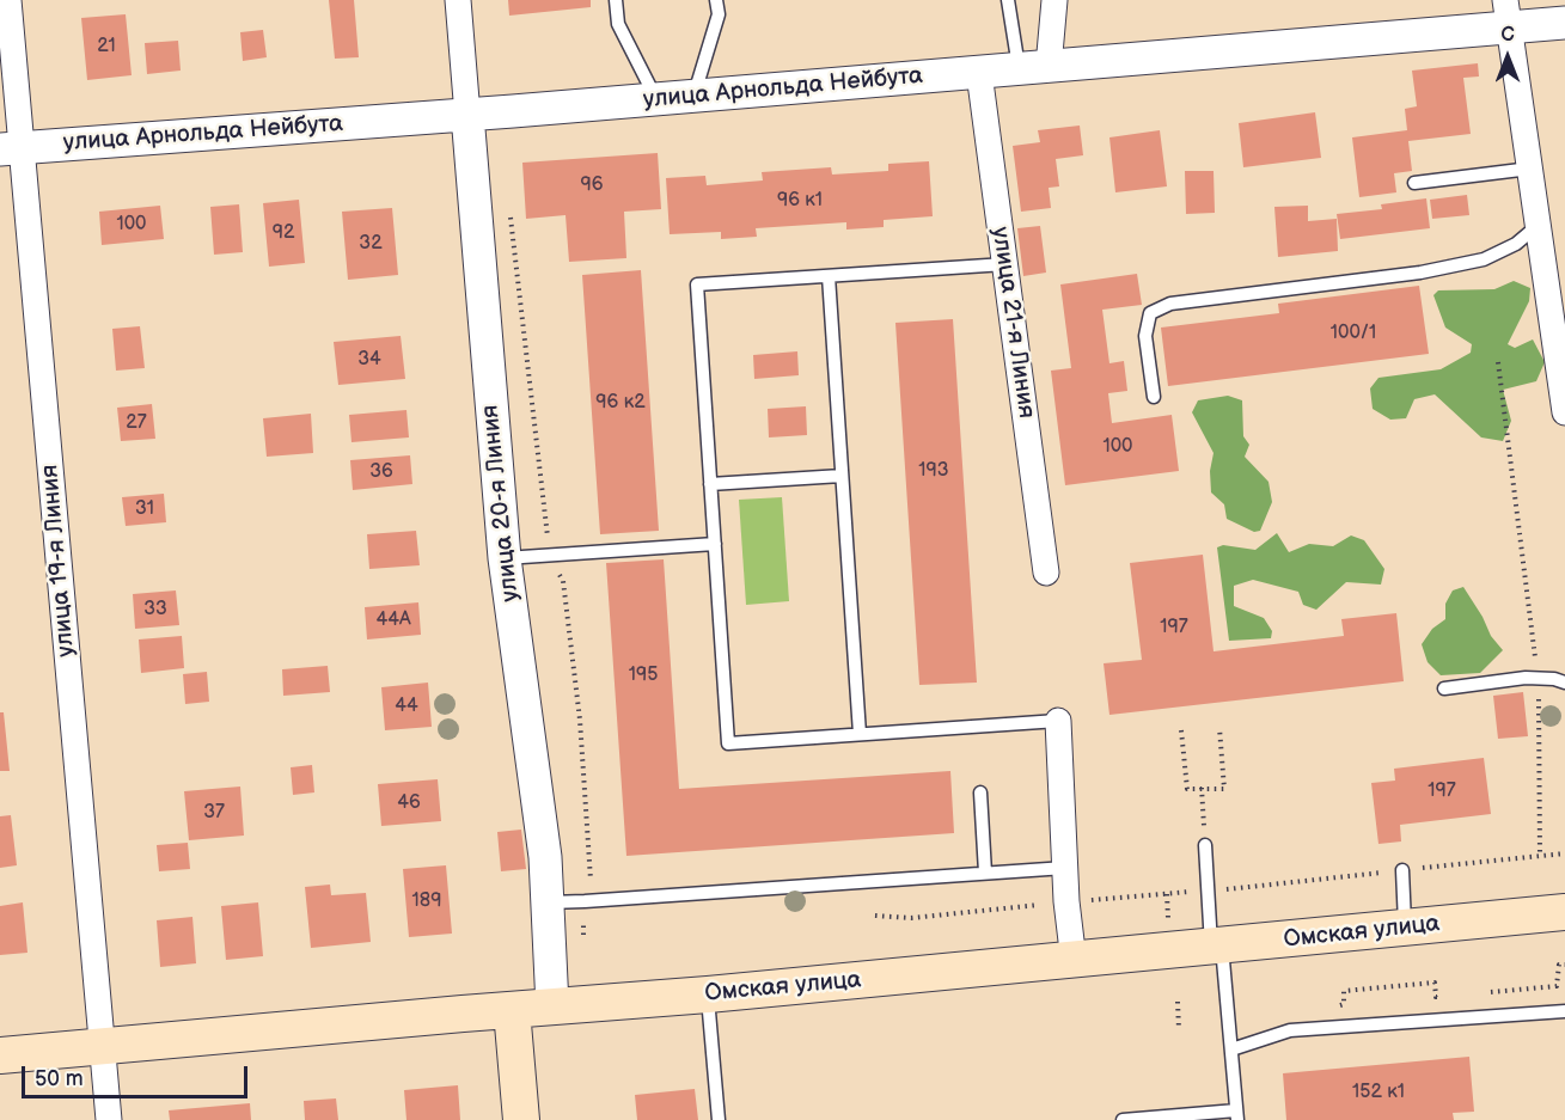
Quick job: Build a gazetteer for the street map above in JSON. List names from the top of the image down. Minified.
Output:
{"streets":{"main road":["Омская улица"],"street":["улица Арнольда Нейбута","улица 21-я Линия","улица 20-я Линия","улица 19-я Линия"]},"crossings":[["улица Арнольда Нейбута","улица 21-я Линия"],["улица Арнольда Нейбута","улица 20-я Линия"],["улица Арнольда Нейбута","улица 19-я Линия"],["улица 20-я Линия","Омская улица"],["улица 19-я Линия","Омская улица"]],"house_numbers":["21","96","96 к1","100","92","32","100/1","34","96 к2","27","100","193","36","31","33","44А","197","195","44","197","46","37","189","152 к1"],"scale_bar":"50 m","north":"top"}
